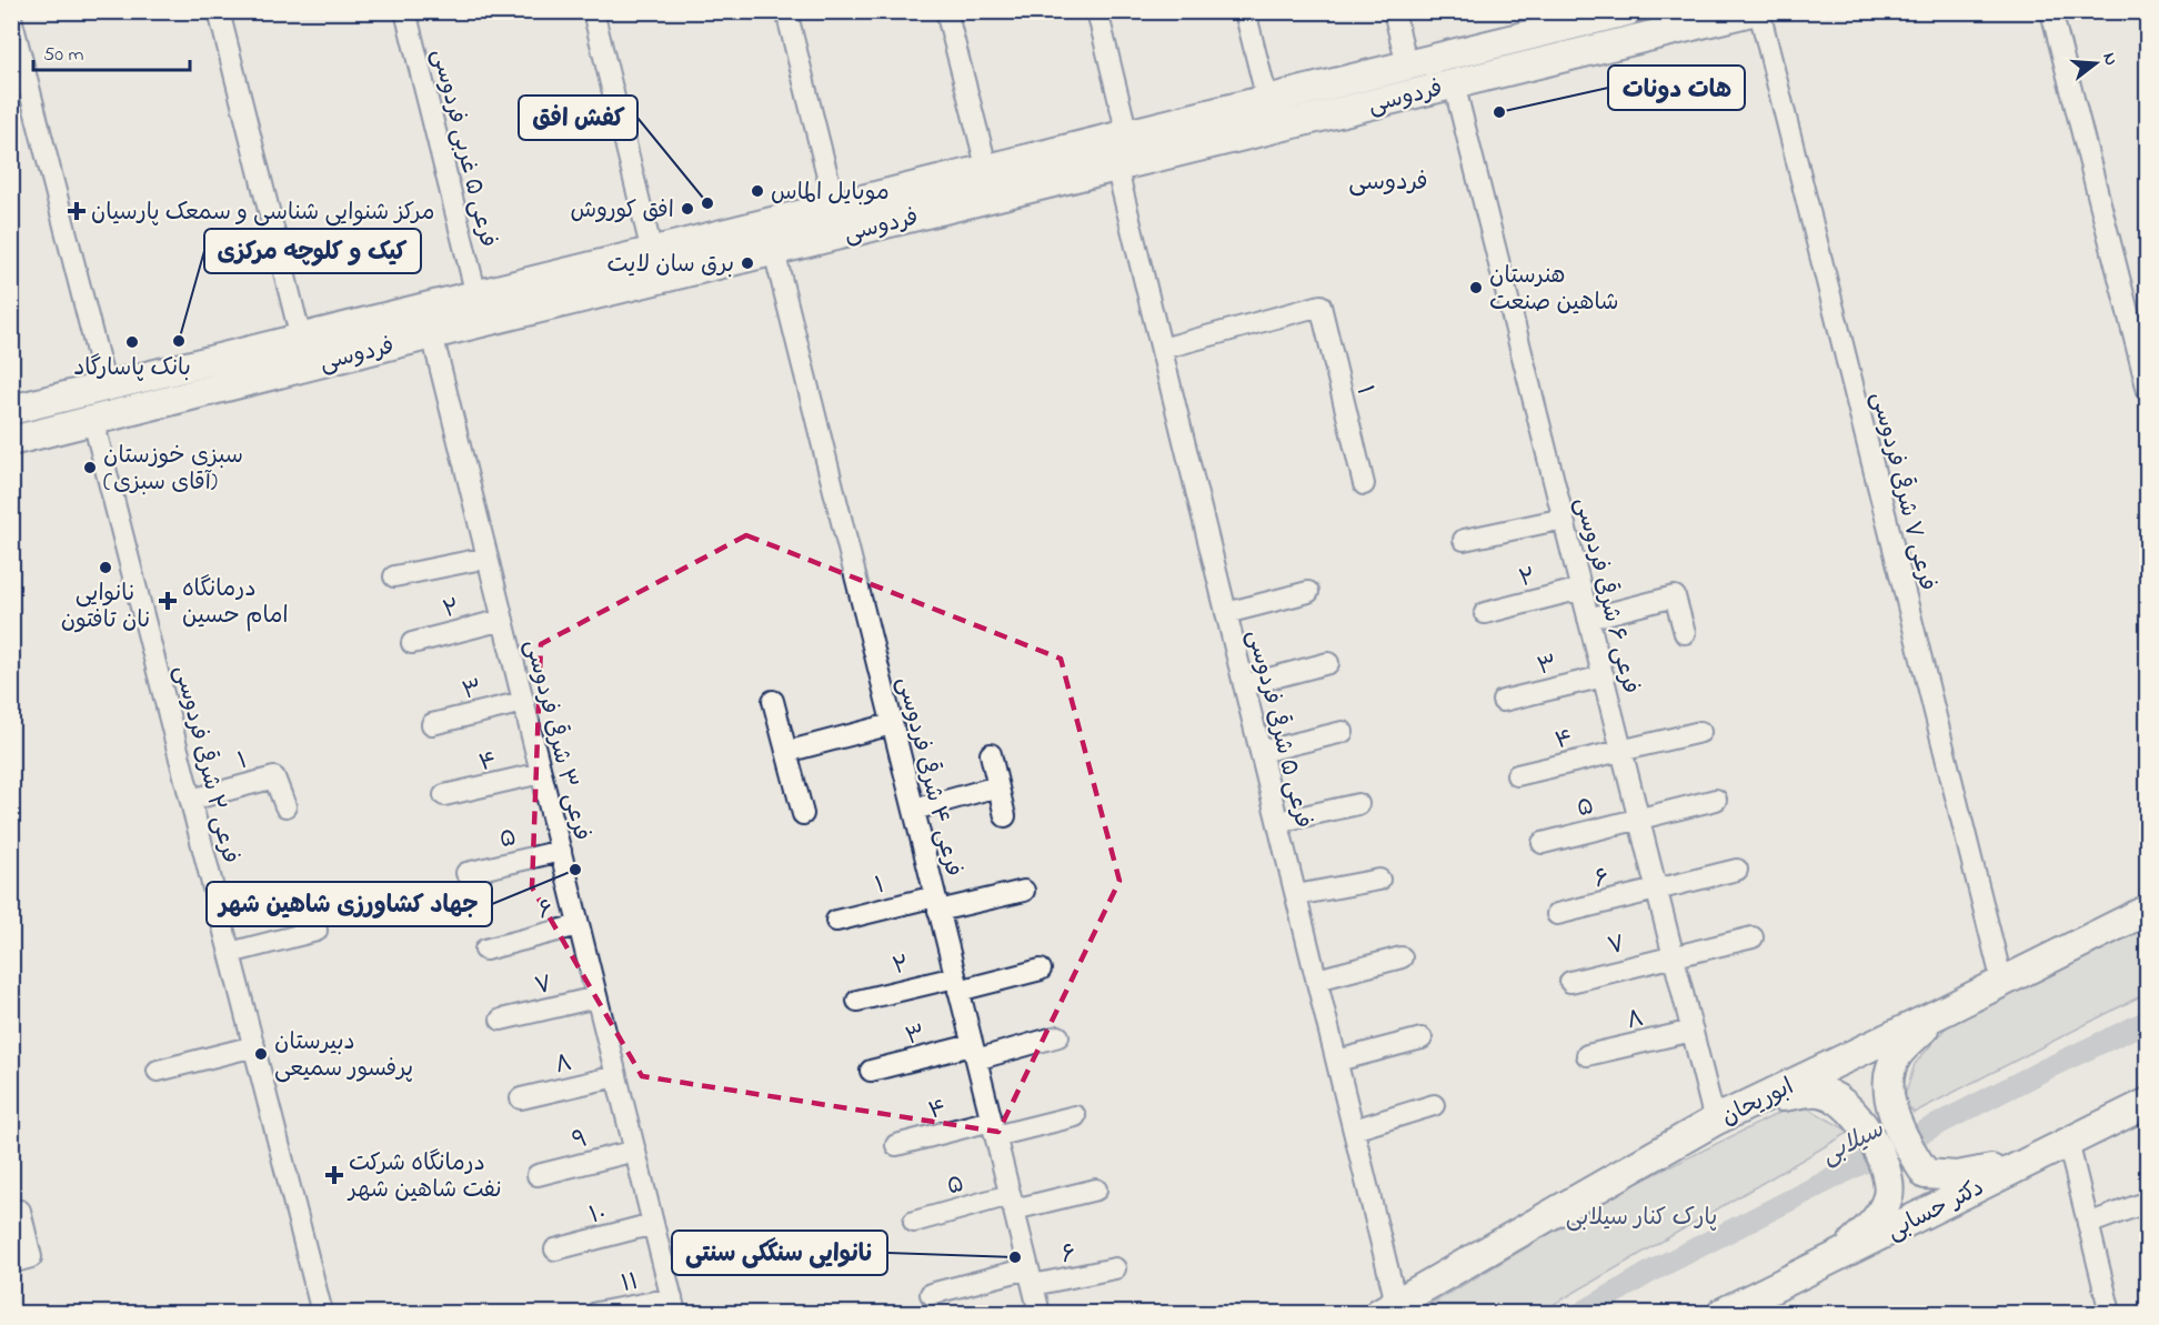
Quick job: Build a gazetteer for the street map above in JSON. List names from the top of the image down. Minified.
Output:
{"streets":{"main road":["فردوسی","ابوریحان","دکتر حسابی"],"street":["فرعی ۵ غربی فردوسی","۱","فرعی ۷ شرقی فردوسی","۲","فرعی ۶ شرقی فردوسی","۳","فرعی ۵ شرقی فردوسی","۴","فرعی ۳ شرقی فردوسی","فرعی ۲ شرقی فردوسی","فرعی ۴ شرقی فردوسی","۵","۶","۷","۸","۹","۱۰","۱۱"]},"crossings":[["فردوسی","فرعی ۵ غربی فردوسی"],["فردوسی","فرعی ۶ شرقی فردوسی"],["فردوسی","فرعی ۵ شرقی فردوسی"],["فردوسی","فرعی ۳ شرقی فردوسی"],["فردوسی","فرعی ۲ شرقی فردوسی"],["فردوسی","فرعی ۴ شرقی فردوسی"],["۱","فرعی ۵ شرقی فردوسی"],["۱","فرعی ۲ شرقی فردوسی"],["۱","فرعی ۴ شرقی فردوسی"],["فرعی ۷ شرقی فردوسی","ابوریحان"],["۲","فرعی ۶ شرقی فردوسی"],["۲","فرعی ۳ شرقی فردوسی"],["۲","فرعی ۴ شرقی فردوسی"],["فرعی ۶ شرقی فردوسی","۳"],["فرعی ۶ شرقی فردوسی","۴"],["فرعی ۶ شرقی فردوسی","۵"],["فرعی ۶ شرقی فردوسی","۶"],["فرعی ۶ شرقی فردوسی","۷"],["فرعی ۶ شرقی فردوسی","۸"],["فرعی ۶ شرقی فردوسی","ابوریحان"],["۳","فرعی ۳ شرقی فردوسی"],["۳","فرعی ۴ شرقی فردوسی"],["فرعی ۵ شرقی فردوسی","ابوریحان"],["۴","فرعی ۳ شرقی فردوسی"],["۴","فرعی ۴ شرقی فردوسی"],["فرعی ۳ شرقی فردوسی","۵"],["فرعی ۳ شرقی فردوسی","۶"],["فرعی ۳ شرقی فردوسی","۷"],["فرعی ۳ شرقی فردوسی","۸"],["فرعی ۳ شرقی فردوسی","۹"],["فرعی ۳ شرقی فردوسی","۱۰"],["فرعی ۳ شرقی فردوسی","۱۱"],["فرعی ۴ شرقی فردوسی","۵"],["فرعی ۴ شرقی فردوسی","۶"]],"districts":["فردوسی"],"water":["سیلابی"],"parks":["پارک کنار سیلابی"],"places":{"other":["هات دونات","موبایل الماس","کفش افق","افق کوروش","برق سان لایت","هنرستان شاهین صنعت","کیک و کلوچه مرکزی","بانک پاسارگاد","سبزی خوزستان (آقای سبزی)","نانوایی نان تافتون","جهاد کشاورزی شاهین شهر","دبیرستان پرفسور سمیعی","نانوایی سنگکی سنتی"],"health":["مرکز شنوایی شناسی و سمعک پارسیان","درمانگاه امام حسین","درمانگاه شرکت نفت شاهین شهر"]},"scale_bar":"50 m","north":"right"}
